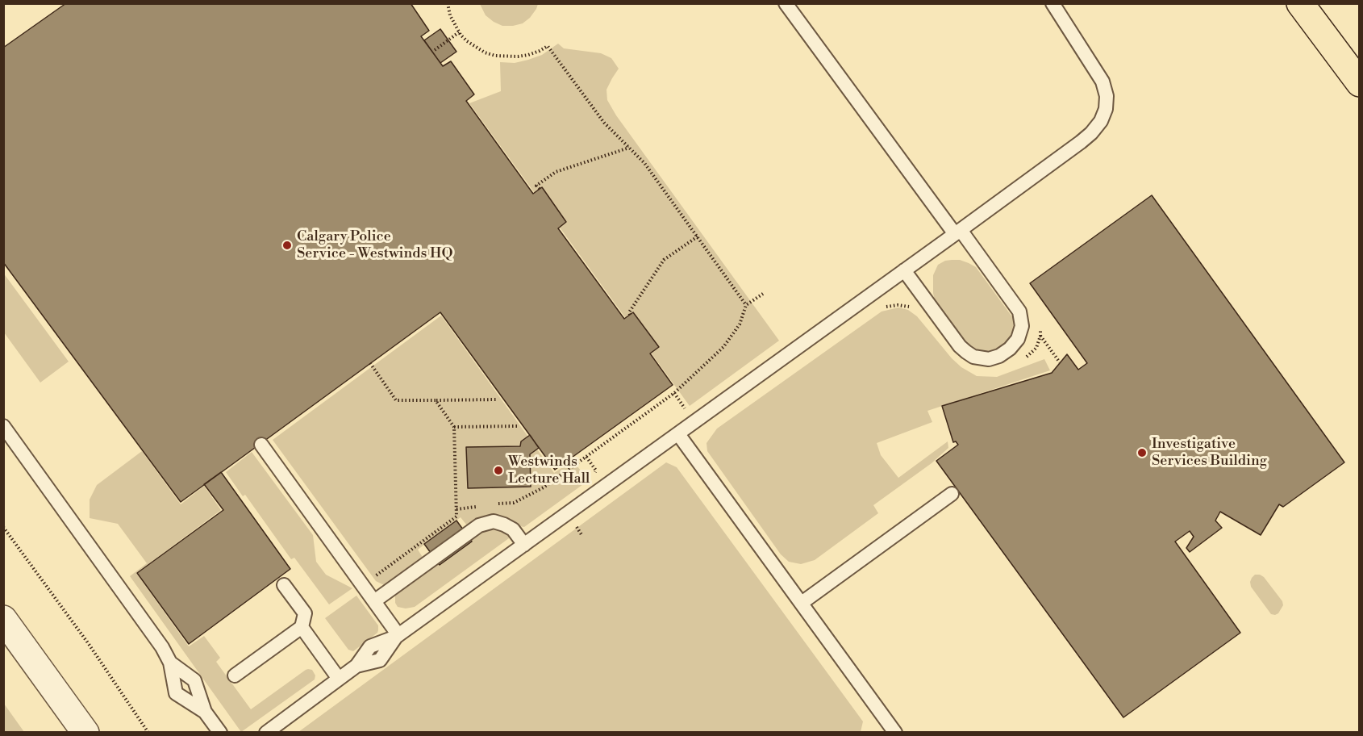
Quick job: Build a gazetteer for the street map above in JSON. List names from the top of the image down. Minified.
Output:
{"places":["Calgary Police Service - Westwinds HQ","Investigative Services Building","Westwinds Lecture Hall"]}
